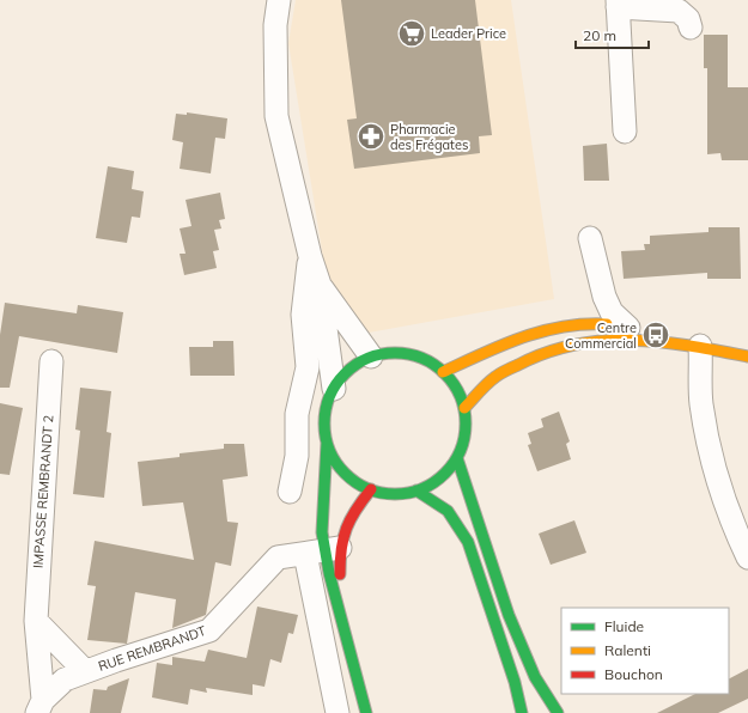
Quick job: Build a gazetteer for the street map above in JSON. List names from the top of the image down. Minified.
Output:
{"streets":{"street":["IMPASSE REMBRANDT 2","RUE REMBRANDT"]},"crossings":[["IMPASSE REMBRANDT 2","RUE REMBRANDT"]],"places":{"supermarket":["Leader Price"],"pharmacy":["Pharmacie des Frégates"],"bus stop":["Centre Commercial"]},"legend":["Fluide","Ralenti","Bouchon"],"scale_bar":"20 m"}
